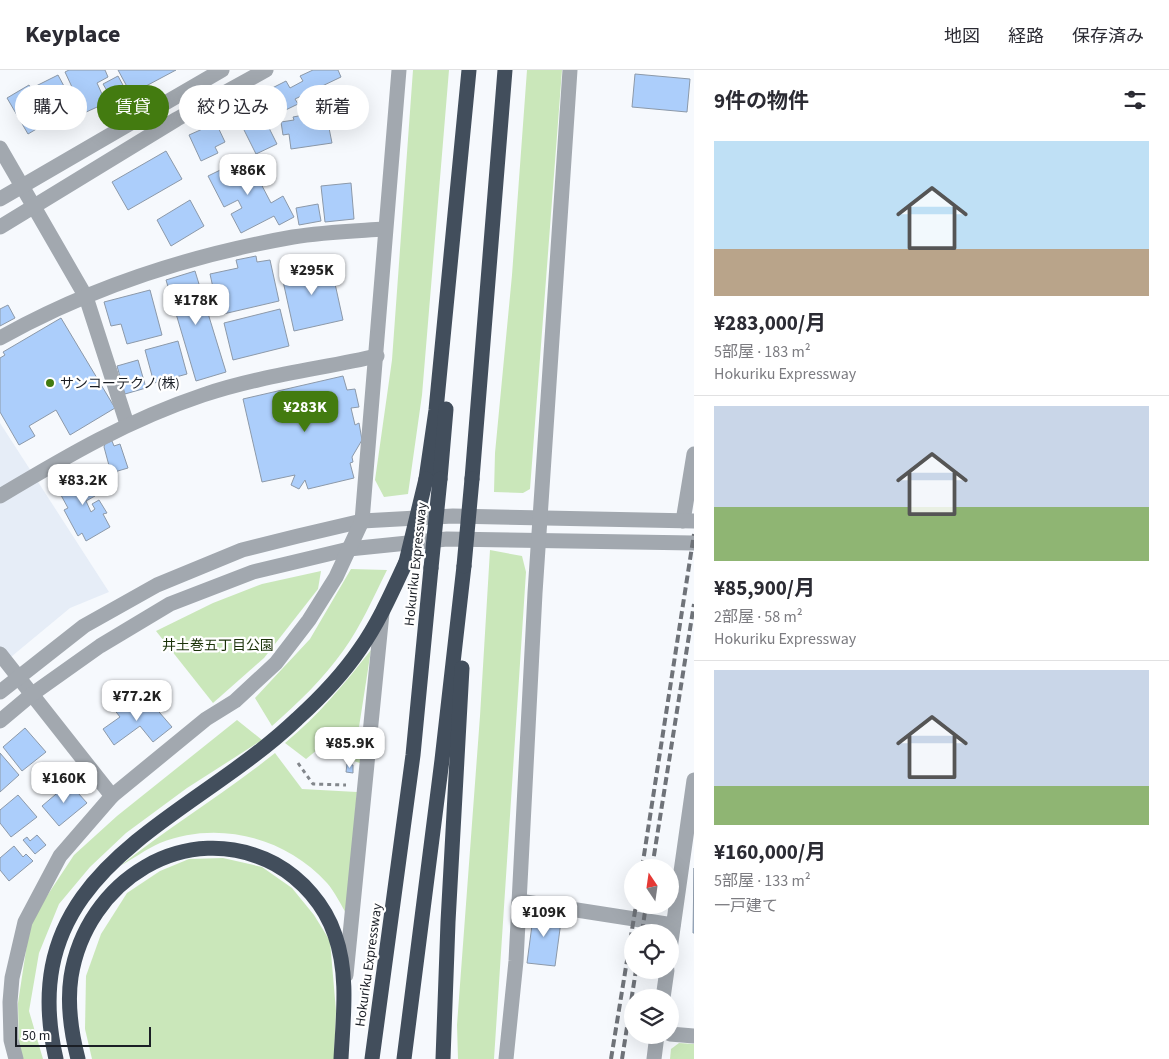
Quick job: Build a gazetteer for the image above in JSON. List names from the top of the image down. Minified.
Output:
{"streets":{"highway":["Hokuriku Expressway"]},"parks":["井土巻五丁目公園"],"places":["サンコーテクノ(株)"],"scale_bar":"50 m","north":"top","page":{"header":"Keyplace","nav":["地図","経路","保存済み"],"heading":"9件の物件","chip":["購入","賃貸","絞り込み","新着"],"list":[{"name":"¥283,000/月","note":"5部屋 · 183 m² · Hokuriku Expressway"},{"name":"¥85,900/月","note":"2部屋 · 58 m² · Hokuriku Expressway"},{"name":"¥160,000/月","note":"5部屋 · 133 m² · 一戸建て"}],"price":["¥86K","¥295K","¥178K","¥283K","¥83.2K","¥77.2K","¥85.9K","¥160K","¥109K"],"scale":"50 m"}}
